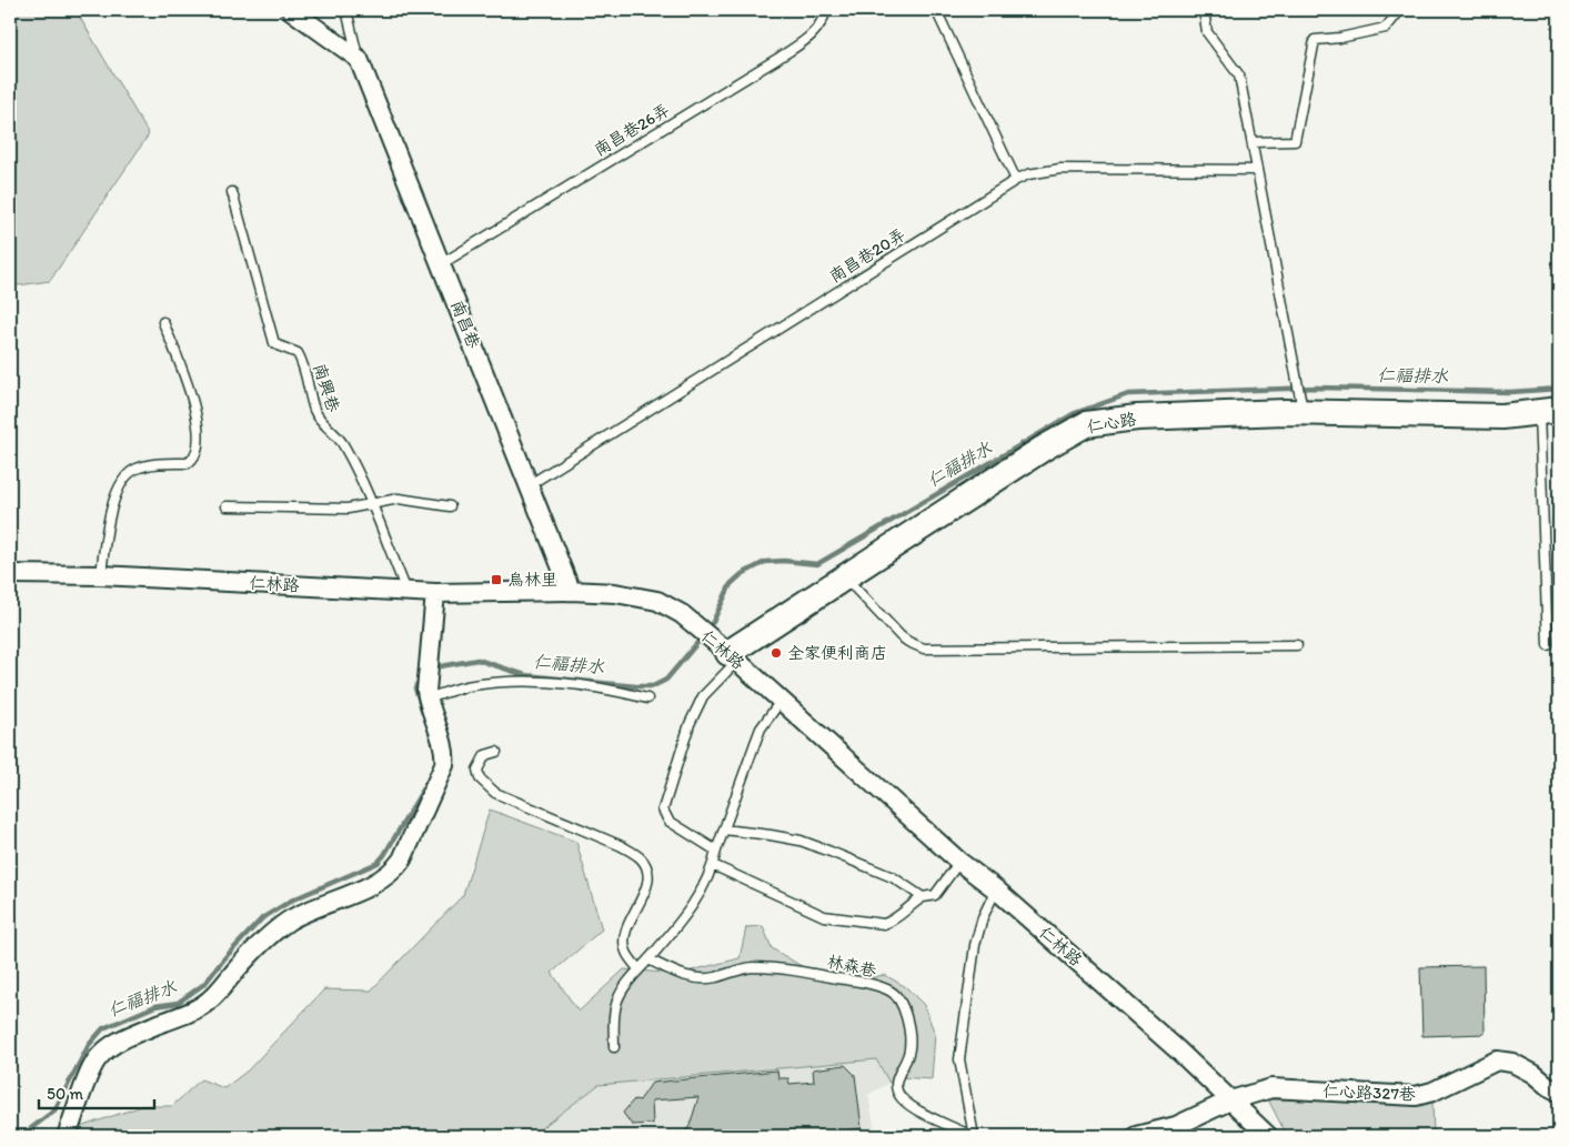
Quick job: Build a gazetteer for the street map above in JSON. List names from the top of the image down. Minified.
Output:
{"streets":{"street":["南昌巷","仁心路","仁林路","仁心路327巷"],"lane":["南昌巷26弄","南昌巷20弄","南興巷","林森巷"]},"crossings":[["南昌巷26弄","南昌巷"],["南昌巷20弄","南昌巷"],["南昌巷","仁林路"],["南興巷","仁林路"],["仁心路","仁林路"],["仁林路","林森巷"],["仁林路","仁心路327巷"]],"water":["仁福排水"],"places":{"transit":["烏林里"],"other":["全家便利商店"]},"scale_bar":"50 m"}
